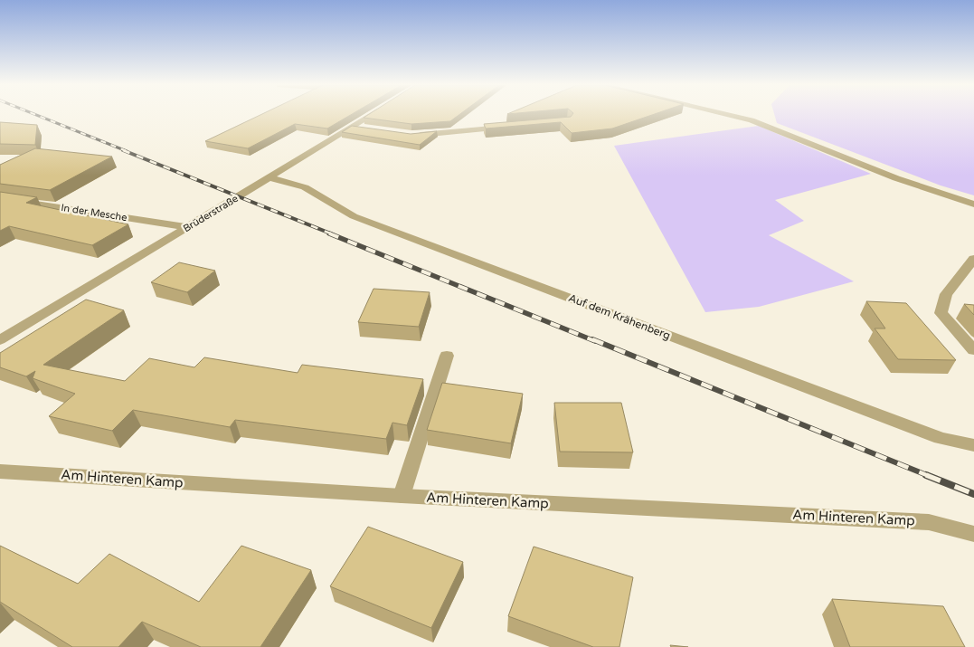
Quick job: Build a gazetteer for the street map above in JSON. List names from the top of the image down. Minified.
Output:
{"streets":{"street":["In der Mesche","Brüderstraße","Auf dem Krähenberg","Am Hinteren Kamp"]},"crossings":[["In der Mesche","Brüderstraße"],["Brüderstraße","Auf dem Krähenberg"]]}
